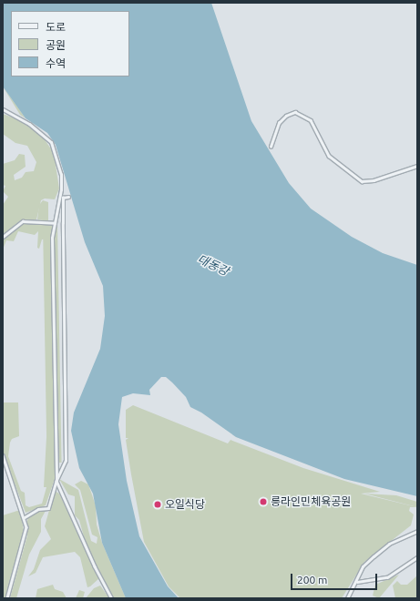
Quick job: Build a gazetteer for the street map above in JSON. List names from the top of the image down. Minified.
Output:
{"water":["대동강"],"places":["릉라인민체육공원","오일식당"],"legend":["도로","공원","수역"],"scale_bar":"200 m"}
